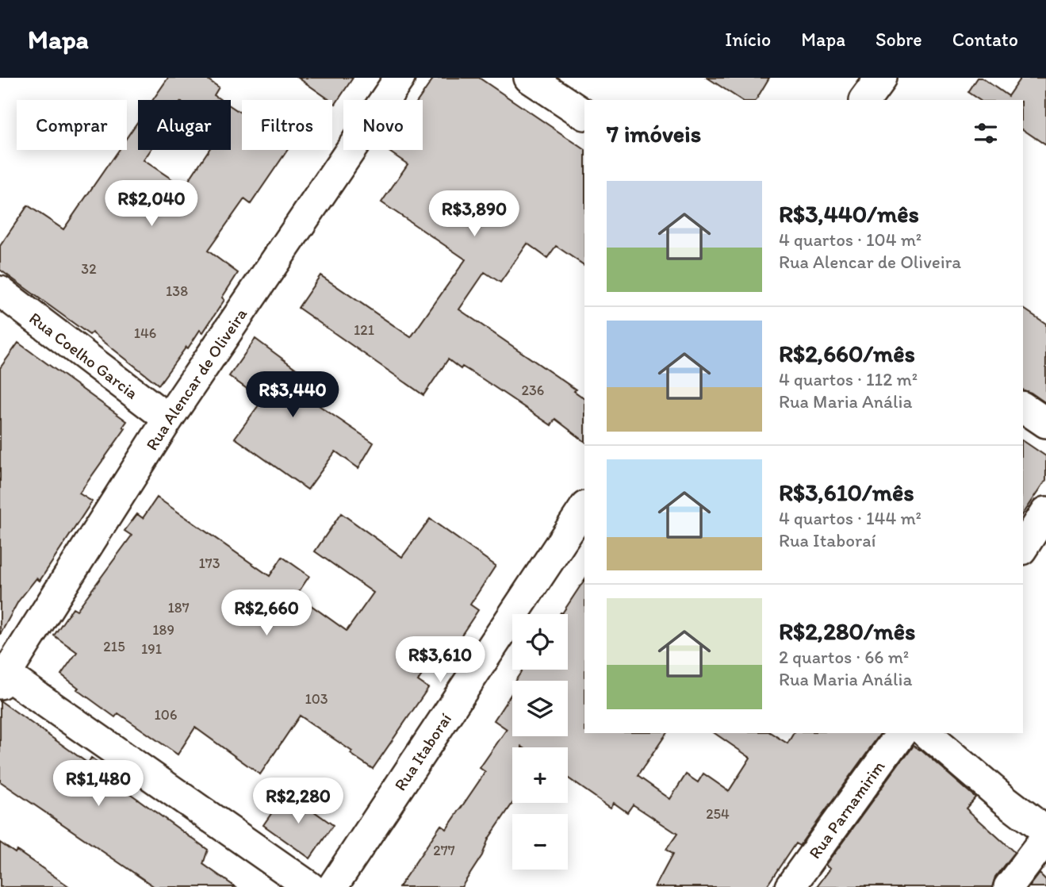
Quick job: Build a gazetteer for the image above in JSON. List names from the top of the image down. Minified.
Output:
{"streets":{"street":["Rua Coelho Garcia","Rua Alencar de Oliveira","Rua Itaboraí","Rua Parnamirim"]},"crossings":[["Rua Coelho Garcia","Rua Alencar de Oliveira"]],"house_numbers":["32","138","121","146","236","173","187","189","215","191","103","106","254","277"],"page":{"header":"Mapa","nav":["Início","Mapa","Sobre","Contato"],"chip":["Comprar","Alugar","Filtros","Novo"],"heading":"7 imóveis","list":[{"name":"R$3,440/mês","note":"4 quartos · 104 m² · Rua Alencar de Oliveira"},{"name":"R$2,660/mês","note":"4 quartos · 112 m² · Rua Maria Anália"},{"name":"R$3,610/mês","note":"4 quartos · 144 m² · Rua Itaboraí"},{"name":"R$2,280/mês","note":"2 quartos · 66 m² · Rua Maria Anália"}],"price":["R$2,040","R$3,890","R$3,440","R$2,660","R$3,610","R$1,480","R$2,280"],"map_buttons":["+","−"]}}
